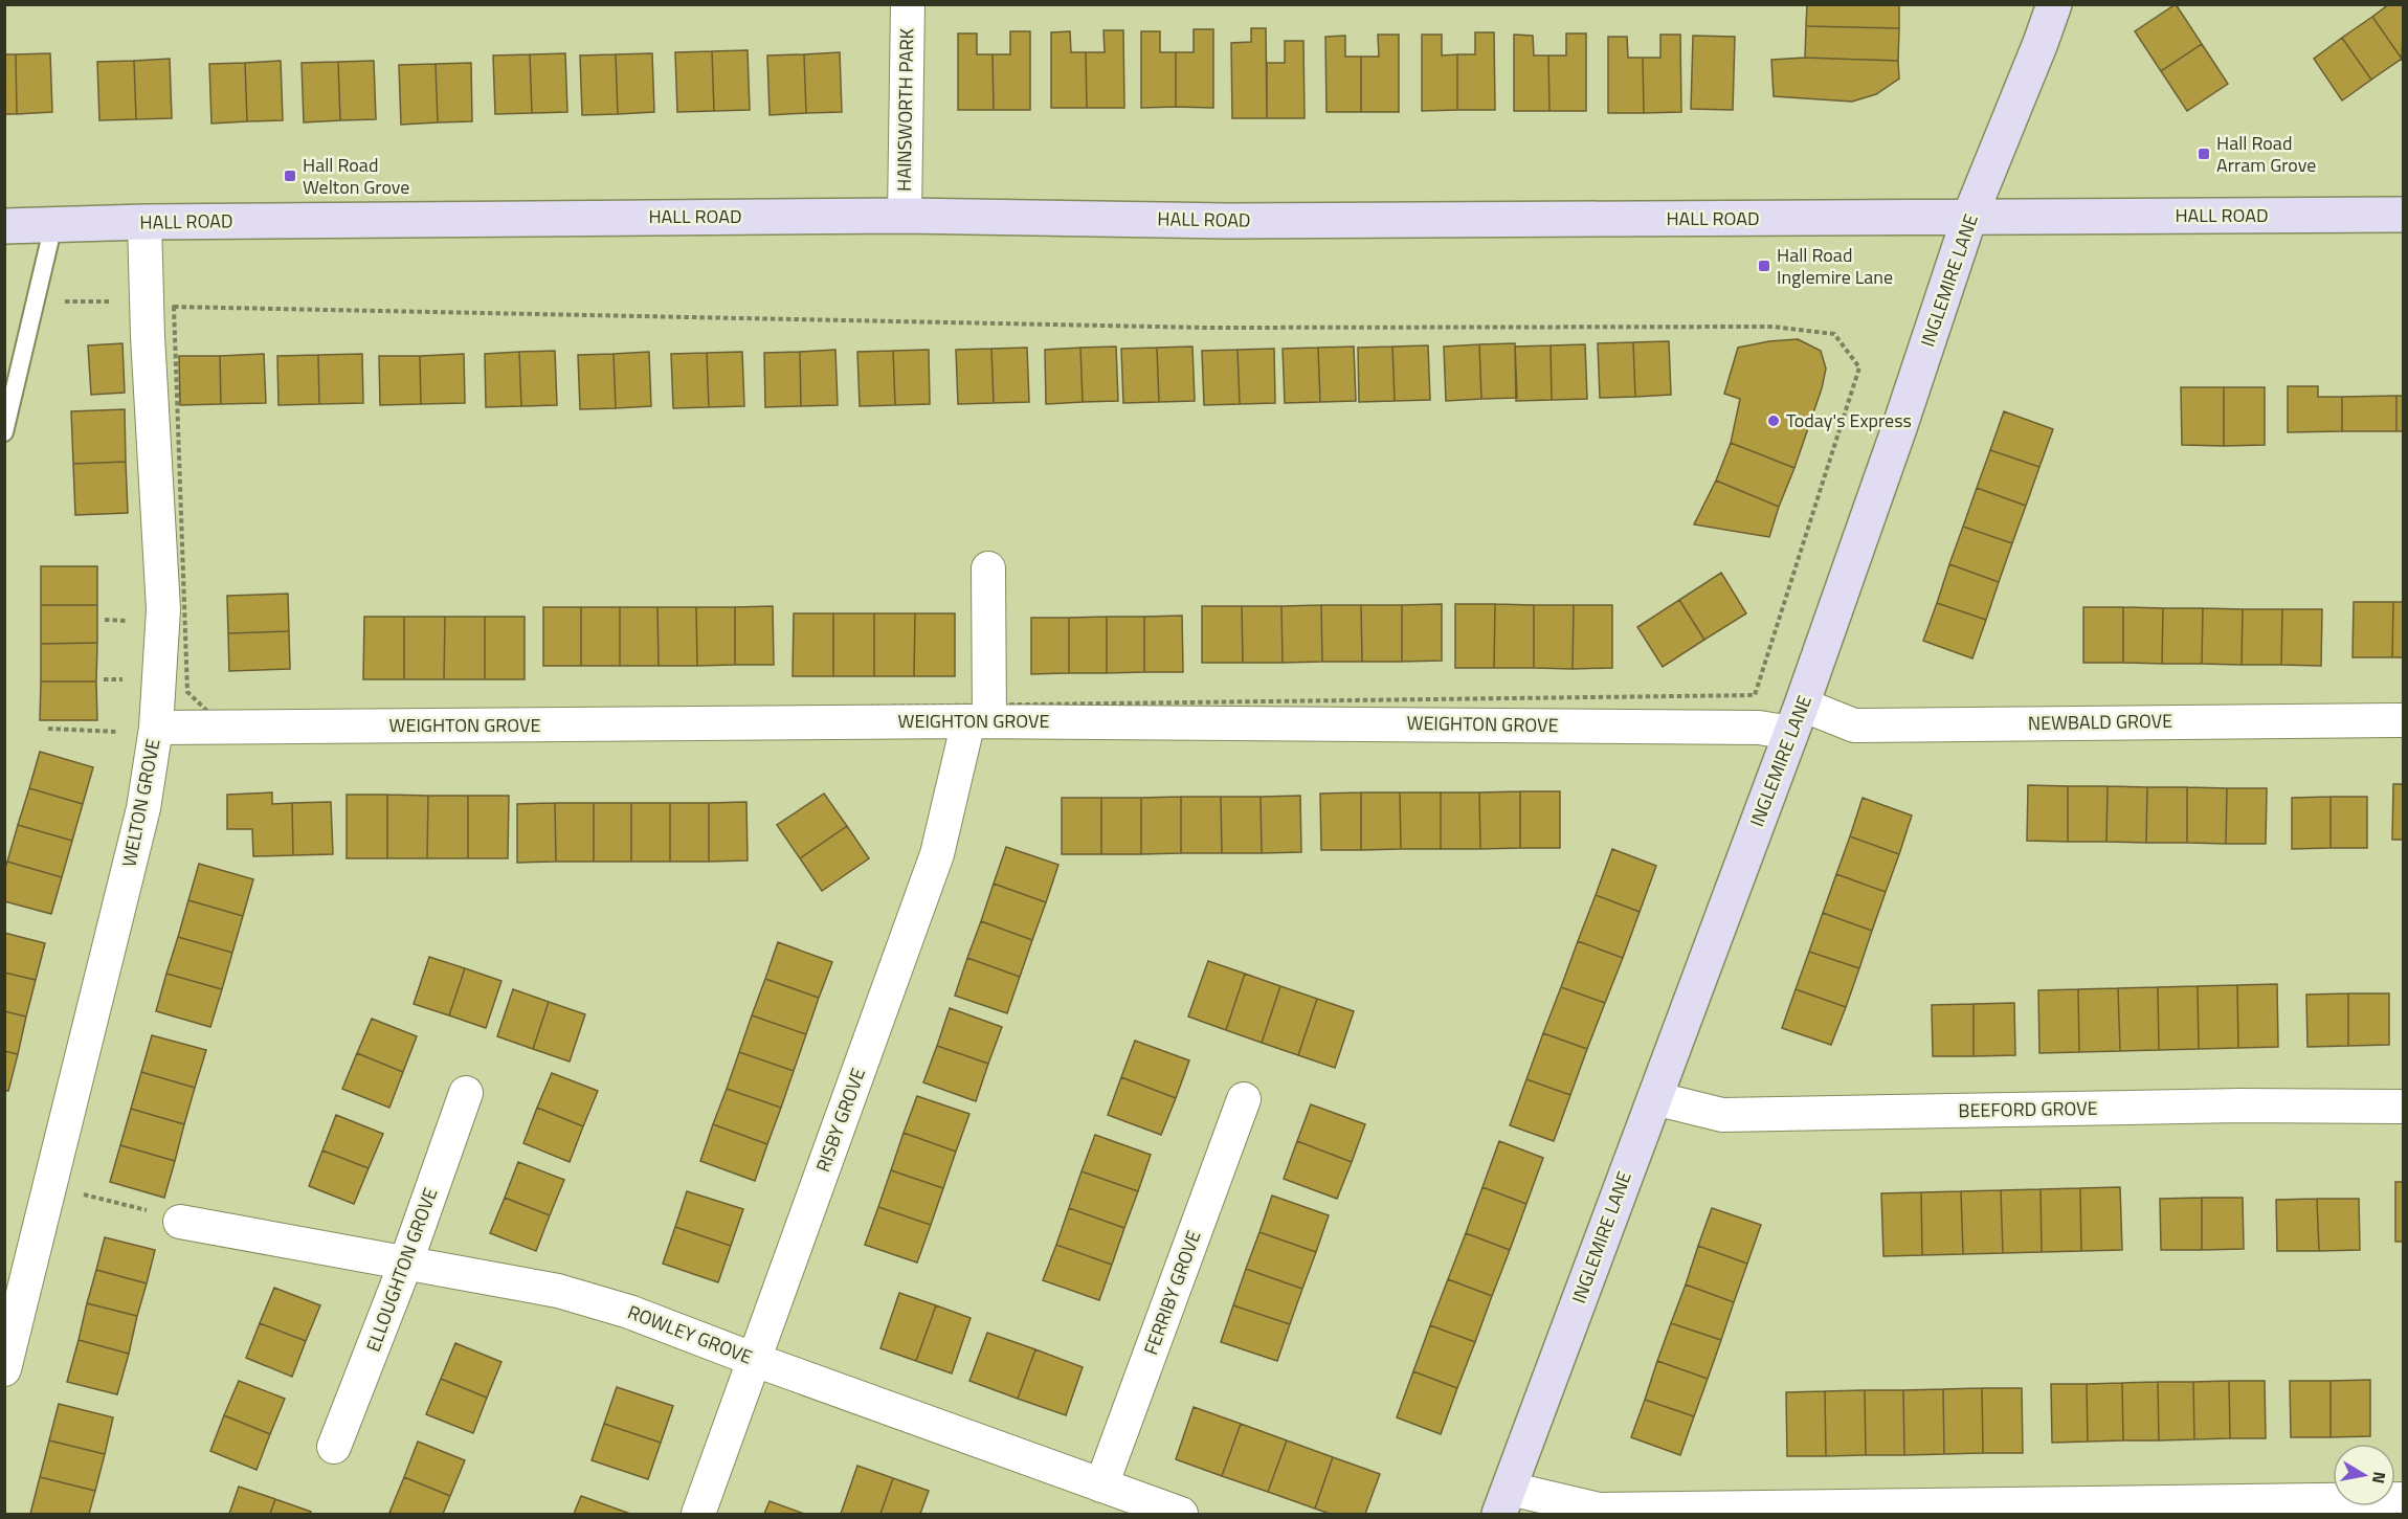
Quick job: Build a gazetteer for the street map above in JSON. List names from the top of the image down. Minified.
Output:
{"streets":{"street":["HAINSWORTH PARK","HALL ROAD","INGLEMIRE LANE","WEIGHTON GROVE","NEWBALD GROVE","WELTON GROVE","BEEFORD GROVE","RISBY GROVE","ELLOUGHTON GROVE","FERRIBY GROVE","ROWLEY GROVE"]},"crossings":[["HAINSWORTH PARK","HALL ROAD"],["HALL ROAD","INGLEMIRE LANE"],["HALL ROAD","WELTON GROVE"],["INGLEMIRE LANE","WEIGHTON GROVE"],["INGLEMIRE LANE","NEWBALD GROVE"],["INGLEMIRE LANE","BEEFORD GROVE"],["WEIGHTON GROVE","NEWBALD GROVE"],["WEIGHTON GROVE","WELTON GROVE"],["WEIGHTON GROVE","RISBY GROVE"],["RISBY GROVE","ROWLEY GROVE"],["ELLOUGHTON GROVE","ROWLEY GROVE"],["FERRIBY GROVE","ROWLEY GROVE"]],"places":{"transit":["Hall Road Arram Grove","Hall Road Welton Grove","Hall Road Inglemire Lane"],"other":["Today's Express"]},"north":"right"}
